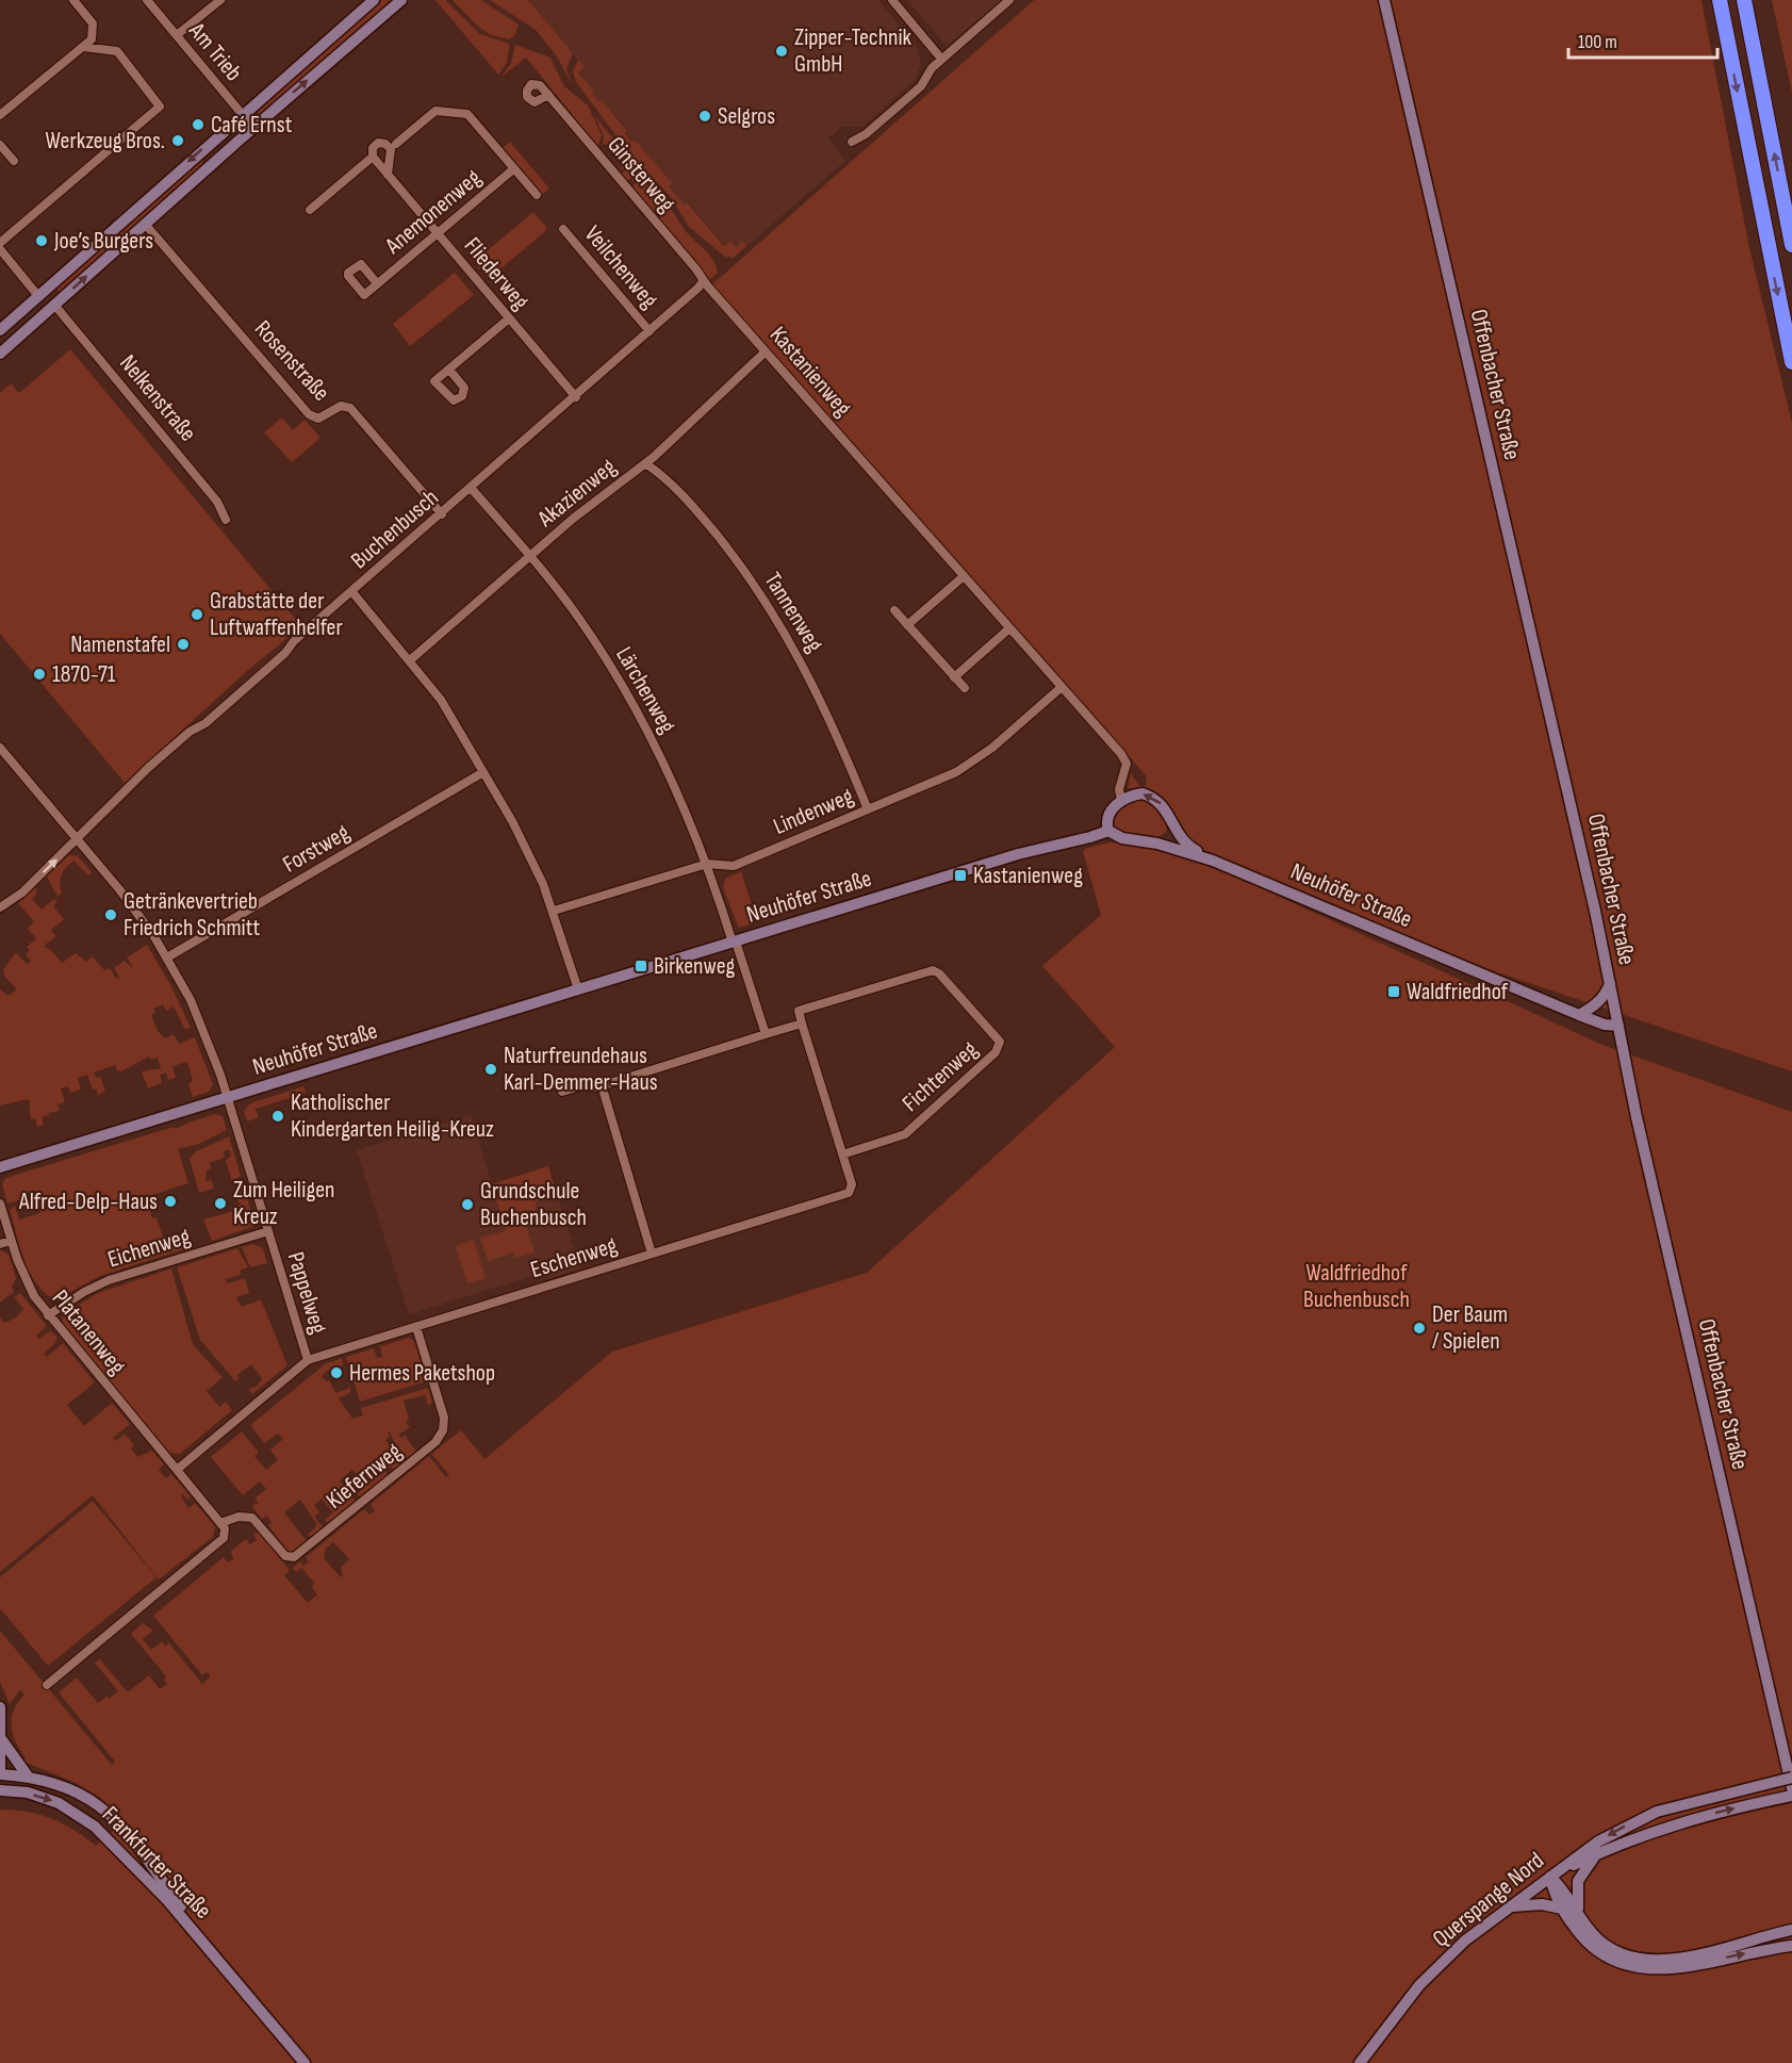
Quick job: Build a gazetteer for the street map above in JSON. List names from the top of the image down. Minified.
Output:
{"streets":{"main road":["Kastanienweg","Offenbacher Straße","Neuhöfer Straße","Frankfurter Straße","Querspange Nord"],"street":["Am Trieb","Ginsterweg","Anemonenweg","Veilchenweg","Fliederweg","Rosenstraße","Nelkenstraße","Akazienweg","Buchenbusch","Tannenweg","Lärchenweg","Lindenweg","Forstweg","Fichtenweg","Eichenweg","Eschenweg","Pappelweg","Platanenweg","Kiefernweg"]},"crossings":[["Ginsterweg","Kastanienweg"],["Ginsterweg","Buchenbusch"],["Anemonenweg","Fliederweg"],["Veilchenweg","Buchenbusch"],["Fliederweg","Buchenbusch"],["Rosenstraße","Buchenbusch"],["Kastanienweg","Akazienweg"],["Kastanienweg","Buchenbusch"],["Kastanienweg","Lindenweg"],["Kastanienweg","Neuhöfer Straße"],["Offenbacher Straße","Neuhöfer Straße"],["Akazienweg","Tannenweg"],["Akazienweg","Lärchenweg"],["Buchenbusch","Lärchenweg"],["Buchenbusch","Pappelweg"],["Tannenweg","Lindenweg"],["Lärchenweg","Lindenweg"],["Lärchenweg","Neuhöfer Straße"],["Forstweg","Pappelweg"],["Neuhöfer Straße","Pappelweg"],["Fichtenweg","Eschenweg"],["Eichenweg","Pappelweg"],["Eichenweg","Platanenweg"],["Eschenweg","Pappelweg"],["Eschenweg","Kiefernweg"],["Pappelweg","Platanenweg"]],"parks":["Waldfriedhof Buchenbusch"],"places":{"other":["Zipper-Technik GmbH","Selgros","Café Ernst","Werkzeug Bros.","Joe’s Burgers","Grabstätte der Luftwaffenhelfer","Namenstafel","1870-71","Getränkevertrieb Friedrich Schmitt","Naturfreundehaus Karl-Demmer-Haus","Katholischer Kindergarten Heilig-Kreuz","Alfred-Delp-Haus","Zum Heiligen Kreuz","Grundschule Buchenbusch","Der Baum / Spielen","Hermes Paketshop"],"transit":["Kastanienweg","Birkenweg","Waldfriedhof"]},"scale_bar":"100 m"}
